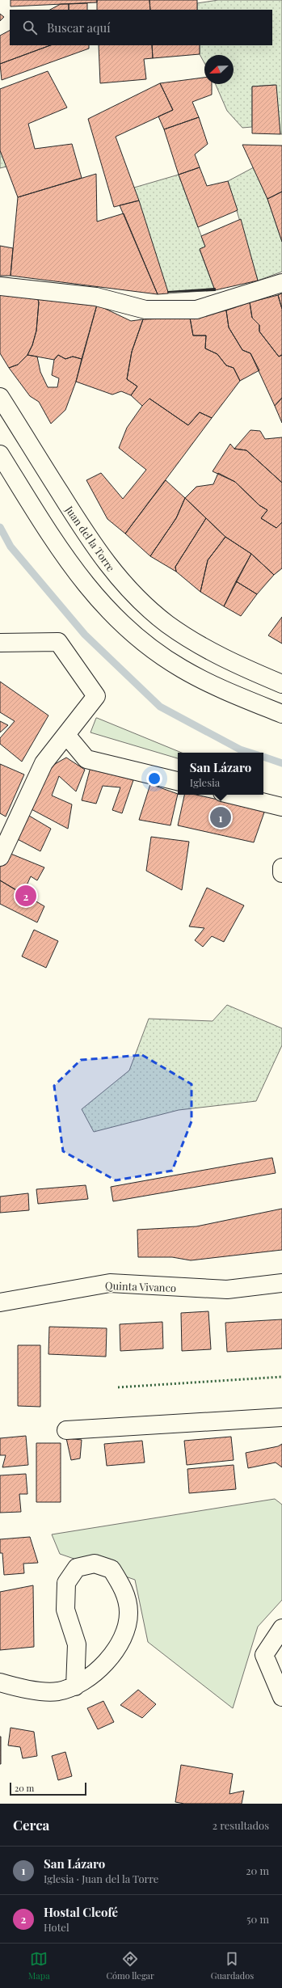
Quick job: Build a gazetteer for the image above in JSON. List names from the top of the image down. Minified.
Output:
{"streets":{"street":["Juan del la Torre","Quinta Vivanco"]},"scale_bar":"20 m","north":"bottom left","page":{"search":"Buscar aquí","popup":["San Lázaro","Iglesia"],"pins":["1","2"],"scale":"20 m","heading":["Cerca","2 resultados"],"list":[{"mark":"1","name":"San Lázaro","note":"Iglesia · Juan del la Torre","value":"20 m"},{"mark":"2","name":"Hostal Cleofé","note":"Hotel","value":"50 m"}],"nav":["Mapa","Cómo llegar","Guardados"]}}
